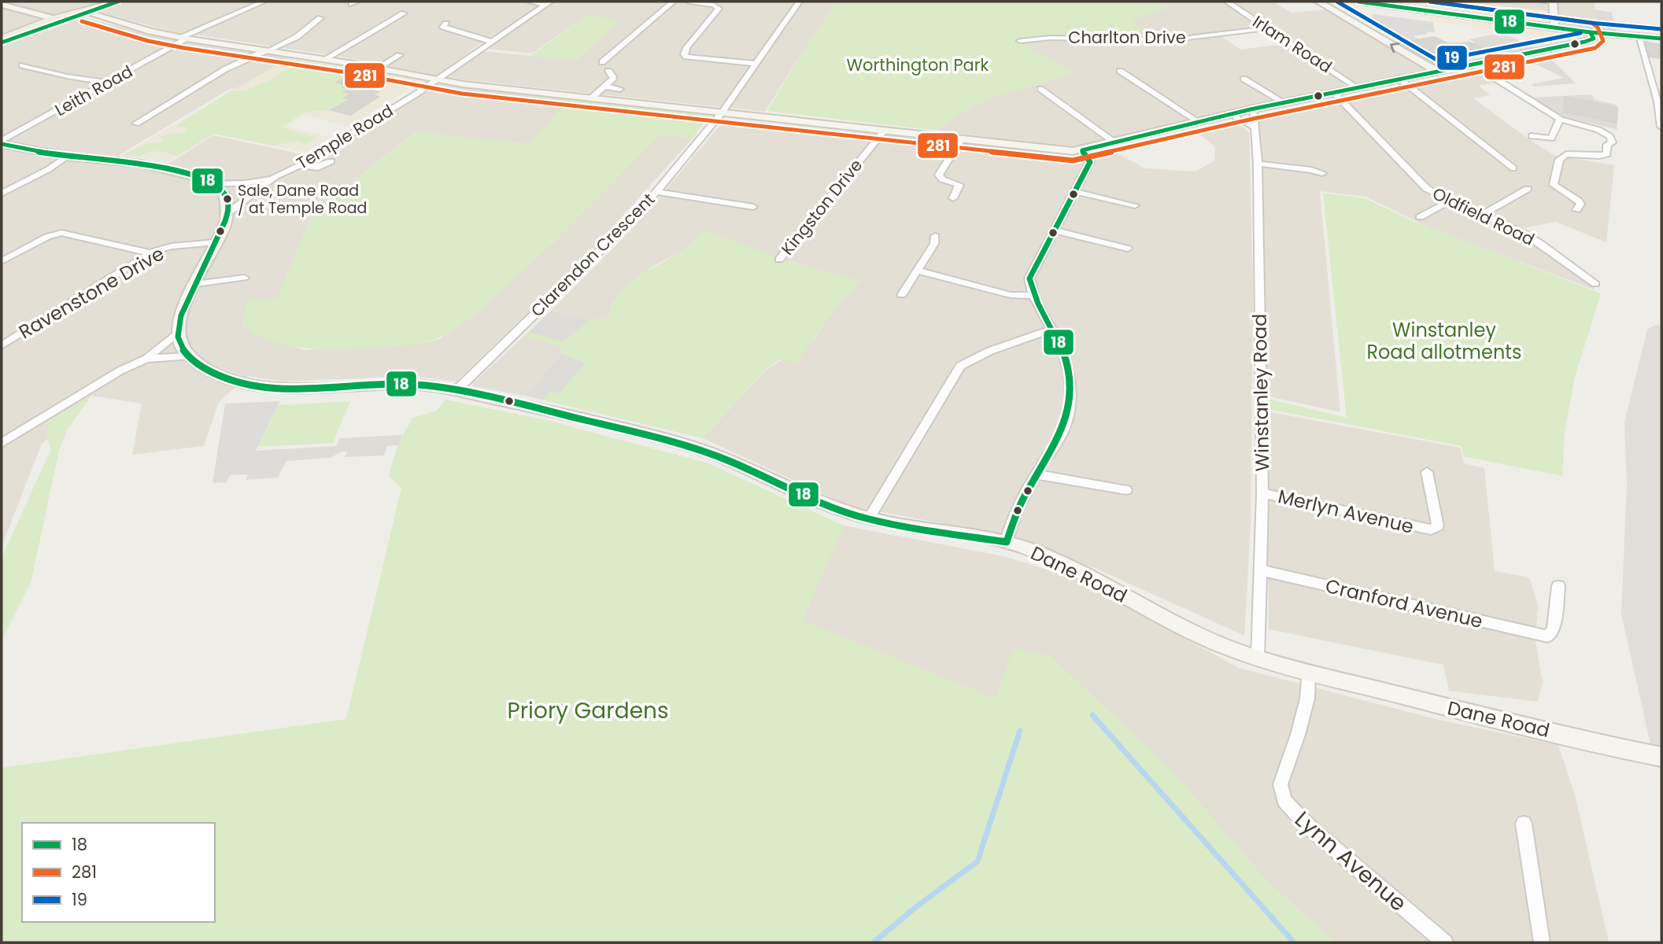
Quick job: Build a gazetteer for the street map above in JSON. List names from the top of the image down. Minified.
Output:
{"streets":{"main road":["Dane Road"],"street":["Charlton Drive","Irlam Road","Leith Road","Temple Road","Kingston Drive","Oldfield Road","Clarendon Crescent","Ravenstone Drive","Winstanley Road","Merlyn Avenue","Cranford Avenue","Lynn Avenue"]},"crossings":[["Charlton Drive","Irlam Road"],["Clarendon Crescent","Dane Road"],["Winstanley Road","Merlyn Avenue"],["Winstanley Road","Dane Road"],["Winstanley Road","Cranford Avenue"],["Dane Road","Lynn Avenue"]],"parks":["Worthington Park","Winstanley Road allotments","Priory Gardens"],"places":["Sale, Dane Road / at Temple Road"],"lines":["transit line 18","transit line 281","transit line 19"],"legend":["18","281","19"]}
